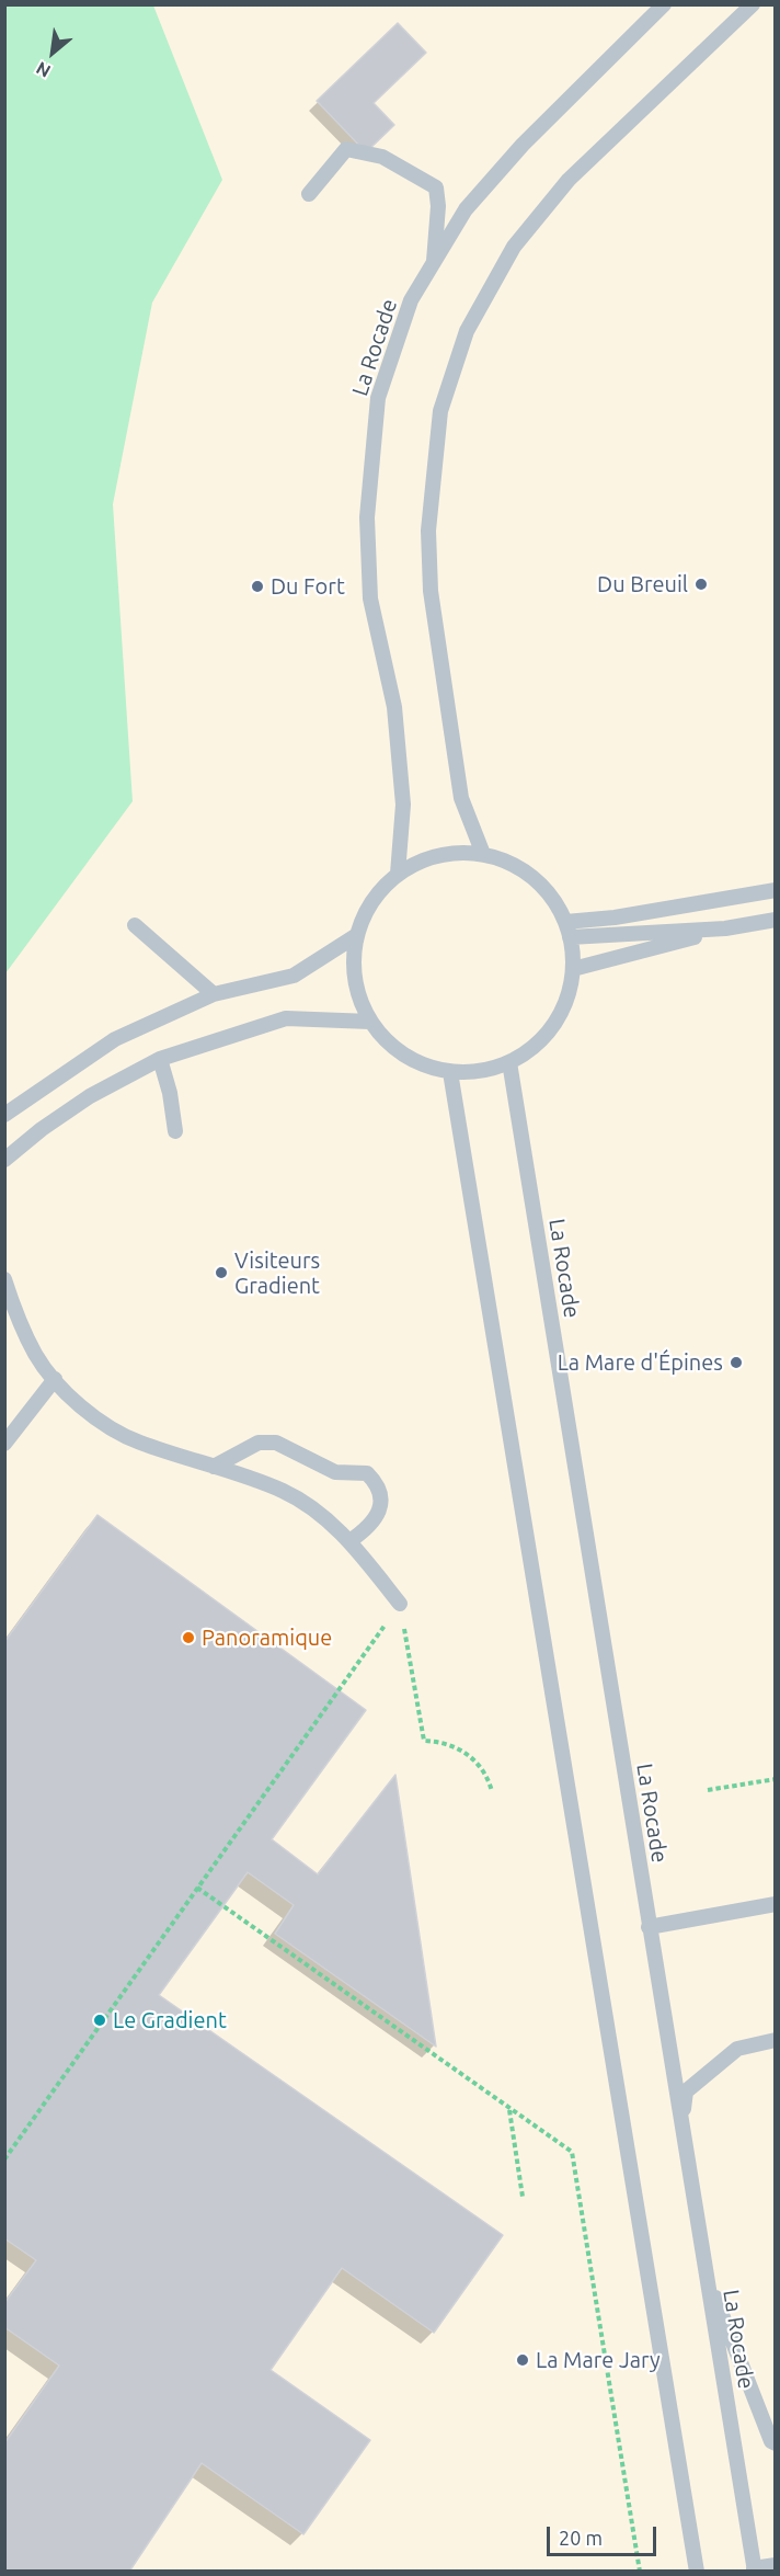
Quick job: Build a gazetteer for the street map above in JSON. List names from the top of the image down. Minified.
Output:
{"streets":{"lane":["La Rocade"]},"places":["Du Breuil","Du Fort","Visiteurs Gradient","La Mare d'Épines","Panoramique","Le Gradient","La Mare Jary"],"scale_bar":"20 m","north":"bottom left"}
